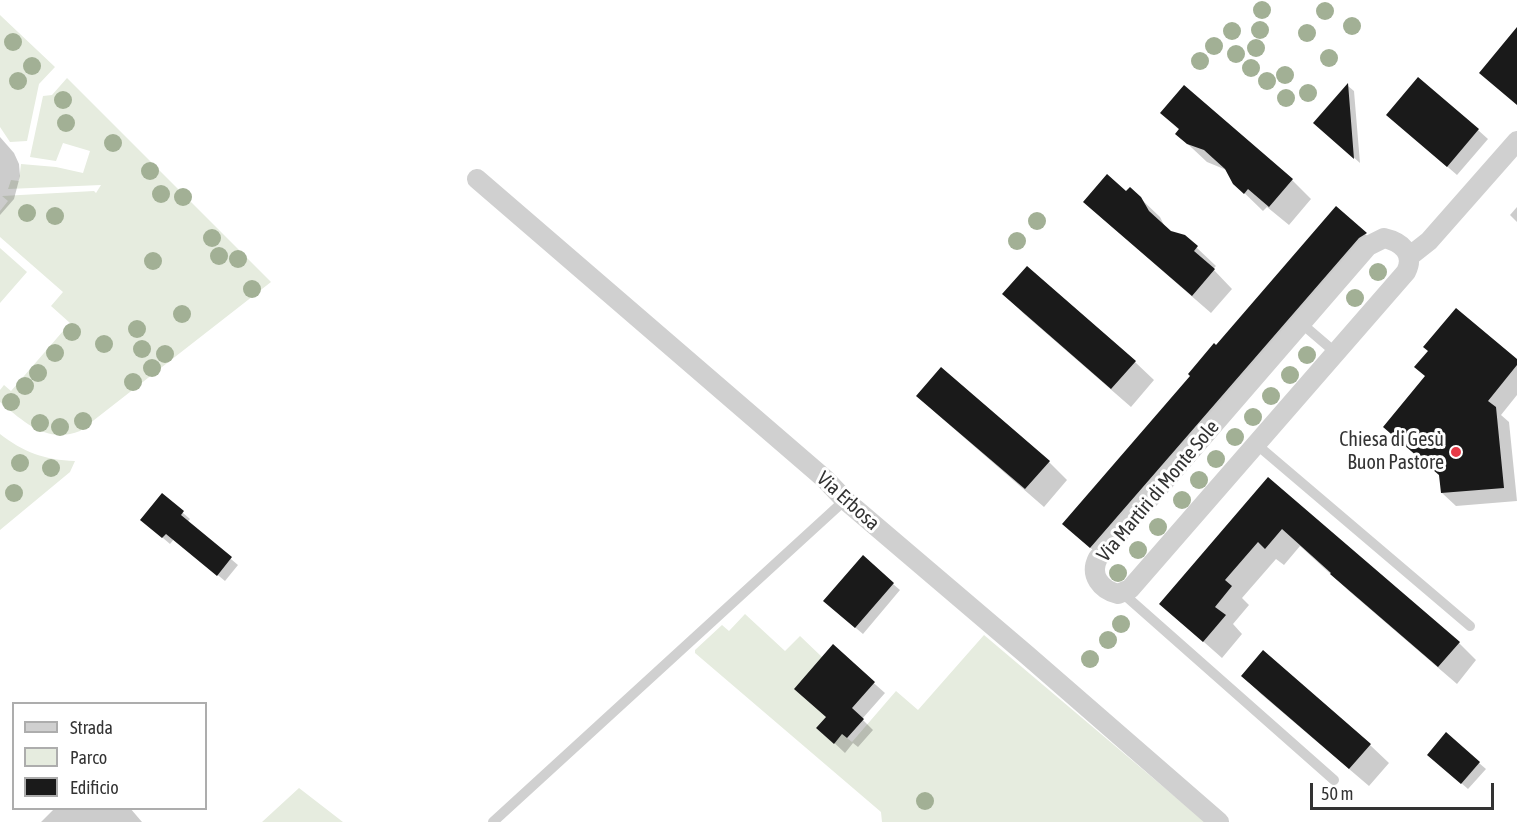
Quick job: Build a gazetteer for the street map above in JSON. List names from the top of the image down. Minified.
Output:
{"streets":{"street":["Via Martiri di Monte Sole","Via Erbosa"]},"places":["Chiesa di Gesù Buon Pastore"],"legend":["Strada","Parco","Edificio"],"scale_bar":"50 m"}
